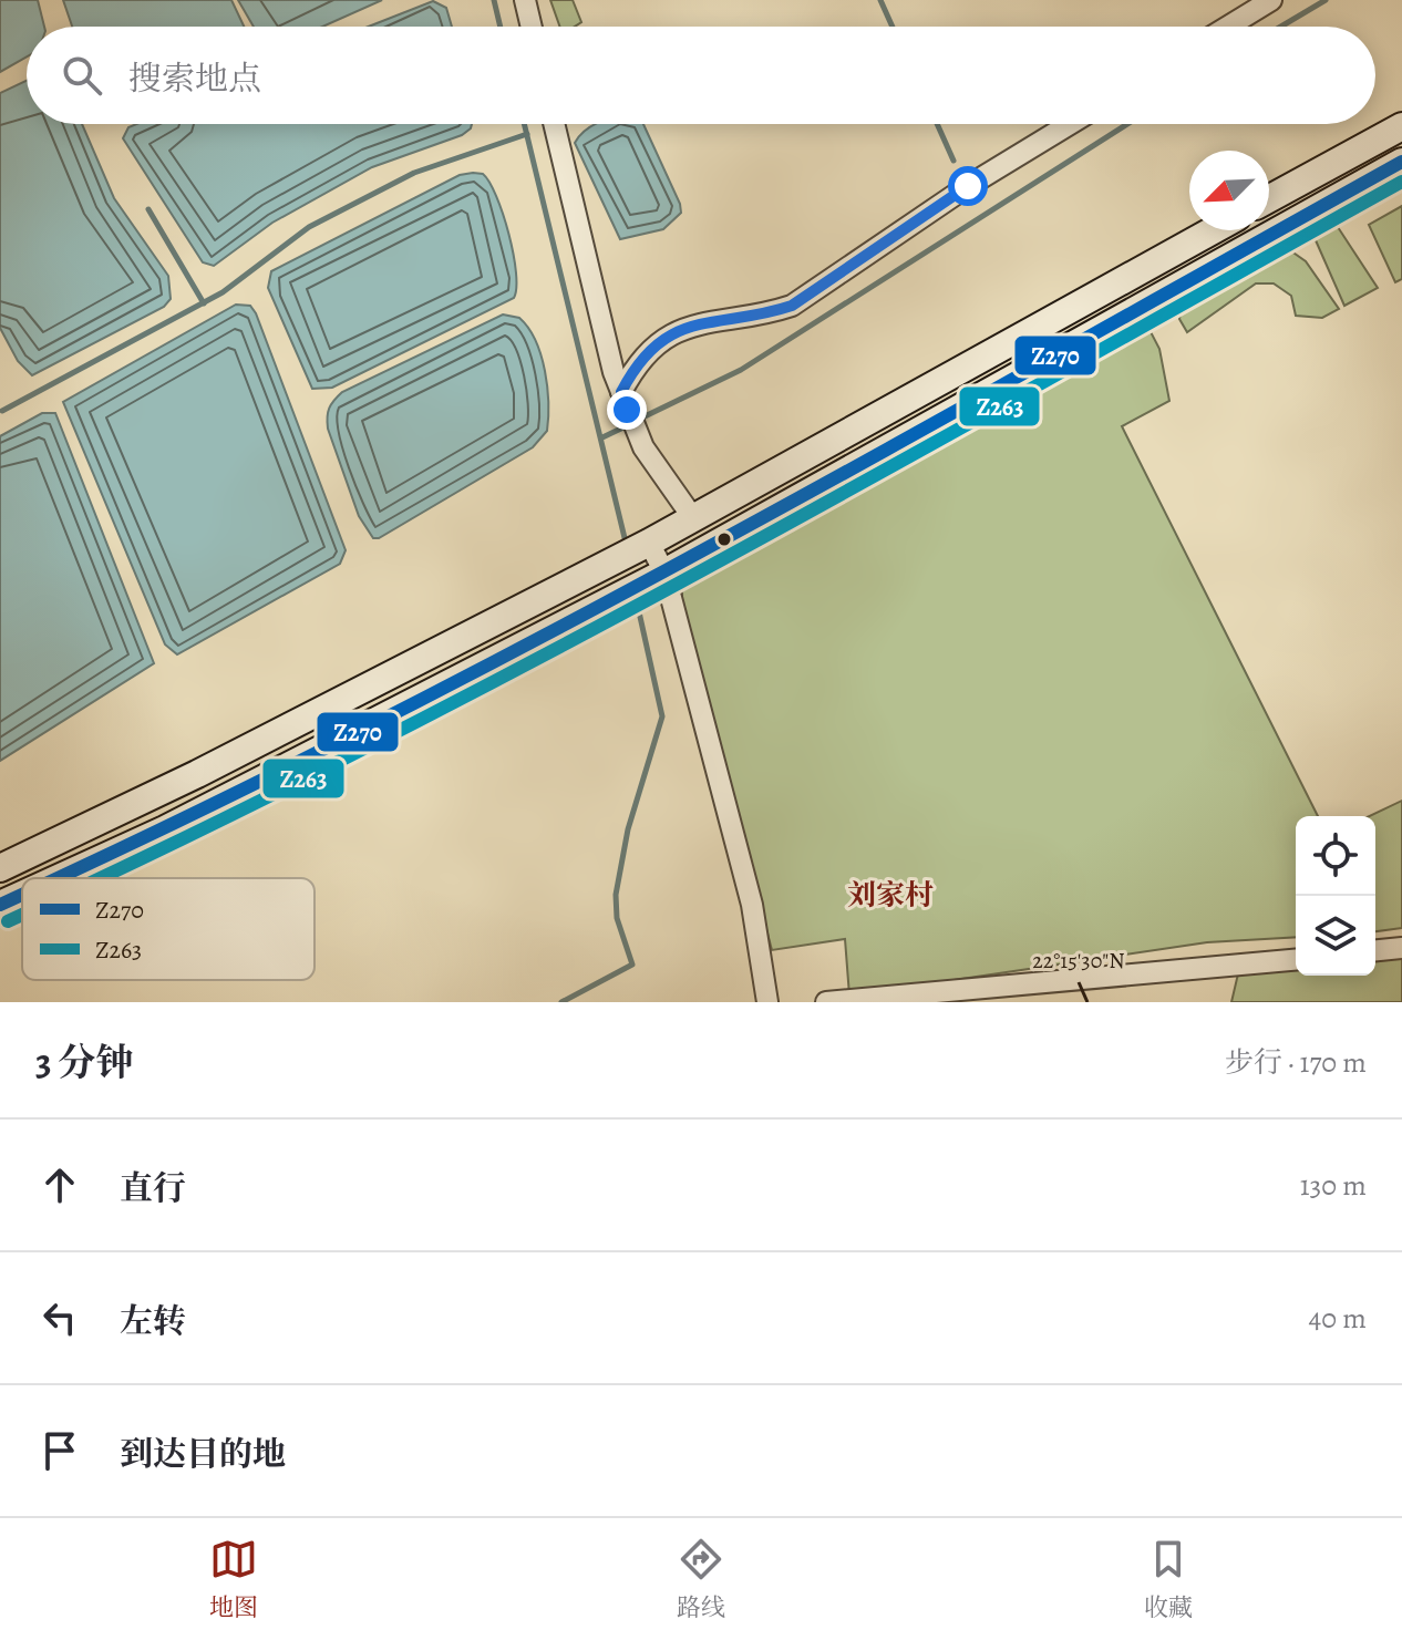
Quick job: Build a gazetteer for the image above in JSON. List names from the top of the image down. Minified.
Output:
{"districts":["刘家村"],"lines":["transit line Z270","transit line Z263"],"legend":["Z270","Z263"],"north":"bottom left","page":{"search":"搜索地点","heading":["3 分钟","步行 · 170 m"],"list":[["直行","130 m"],["左转","40 m"],"到达目的地"],"nav":["地图","路线","收藏"]},"coordinates":["22°15'30\"N"]}
